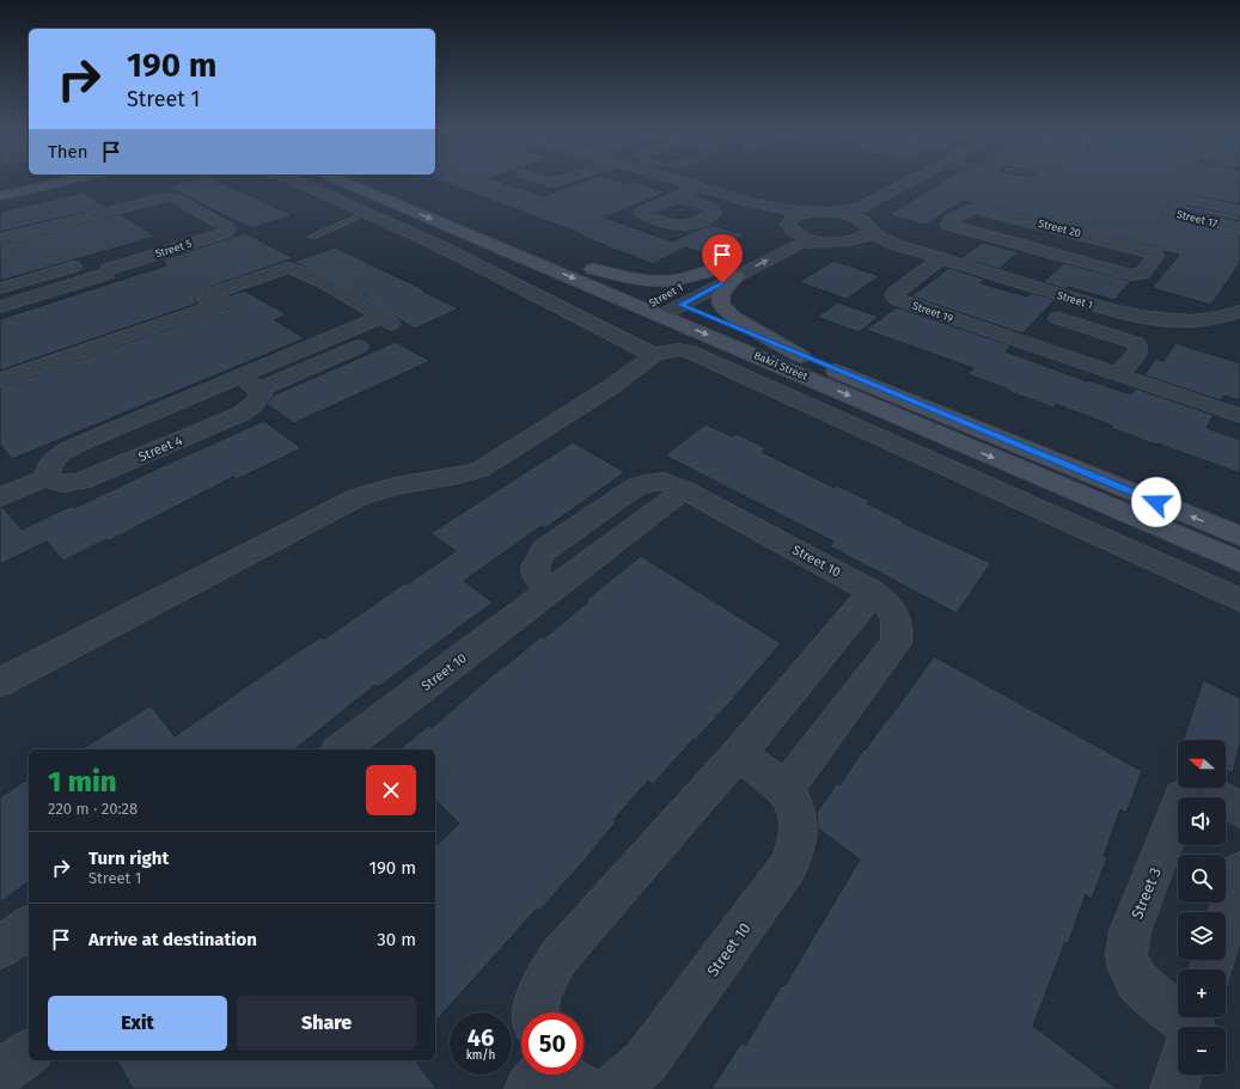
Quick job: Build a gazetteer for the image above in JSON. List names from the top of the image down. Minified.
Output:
{"streets":{"main road":["Bakri Street"],"street":["Street 17","Street 20","Street 5","Street 1","Street 19","Street 4","Street 10","Street 3"]},"crossings":[["Street 1","Street 19"],["Street 1","Bakri Street"]],"north":"left","page":{"turn":["190 m","Street 1"],"then":"Then","map_buttons":["+","−"],"heading":["1 min","220 m · 20:28"],"list":[{"name":"Turn right","note":"Street 1","value":"190 m"},{"name":"Arrive at destination","value":"30 m"}],"buttons":["Exit","Share"],"speed":"46 km/h","limit":"50"}}
